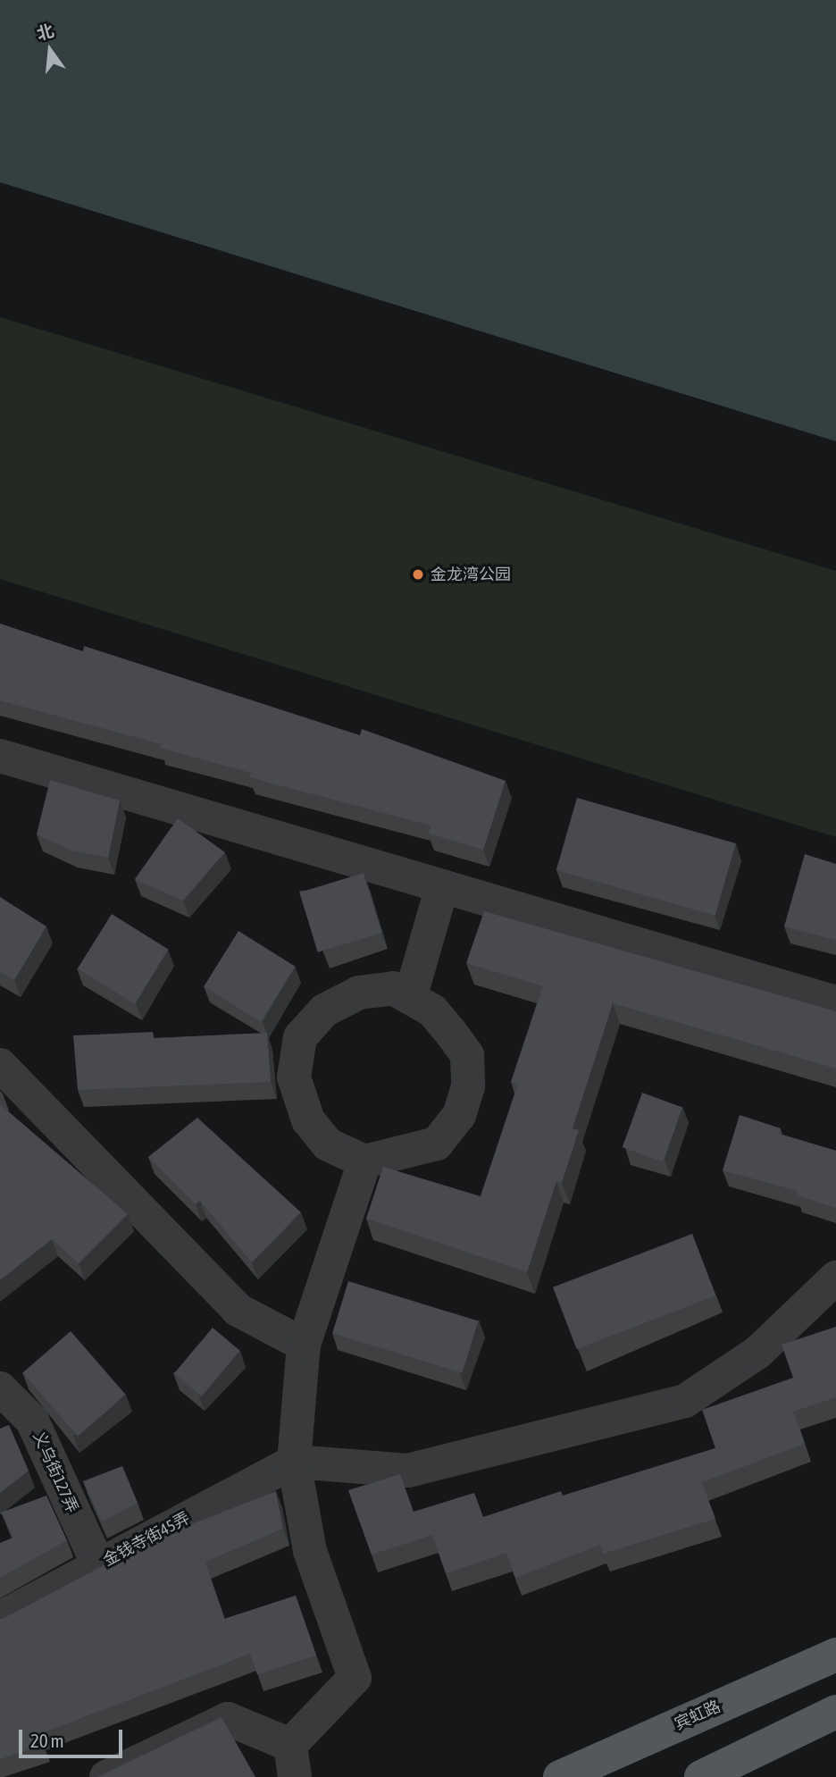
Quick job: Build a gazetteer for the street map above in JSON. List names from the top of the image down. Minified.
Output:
{"streets":{"main road":["宾虹路"],"street":["义乌街127弄","金钱寺街45弄"]},"crossings":[["义乌街127弄","金钱寺街45弄"]],"places":["金龙湾公园"],"scale_bar":"20 m","north":"top"}
